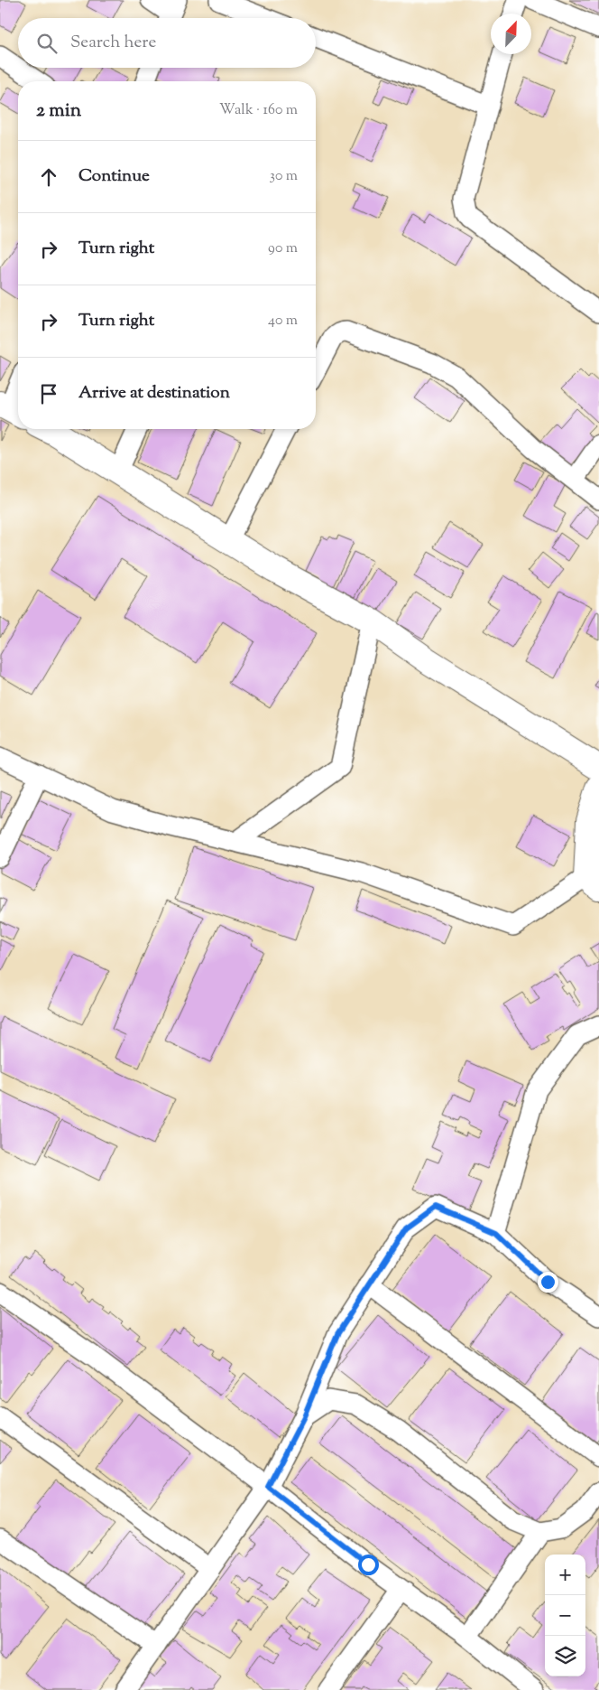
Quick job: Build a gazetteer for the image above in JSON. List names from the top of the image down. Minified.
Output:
{"north":"top right","page":{"search":"Search here","heading":["2 min","Walk · 160 m"],"list":[["Continue","30 m"],["Turn right","90 m"],["Turn right","40 m"],"Arrive at destination"],"map_buttons":["+","−"]}}
